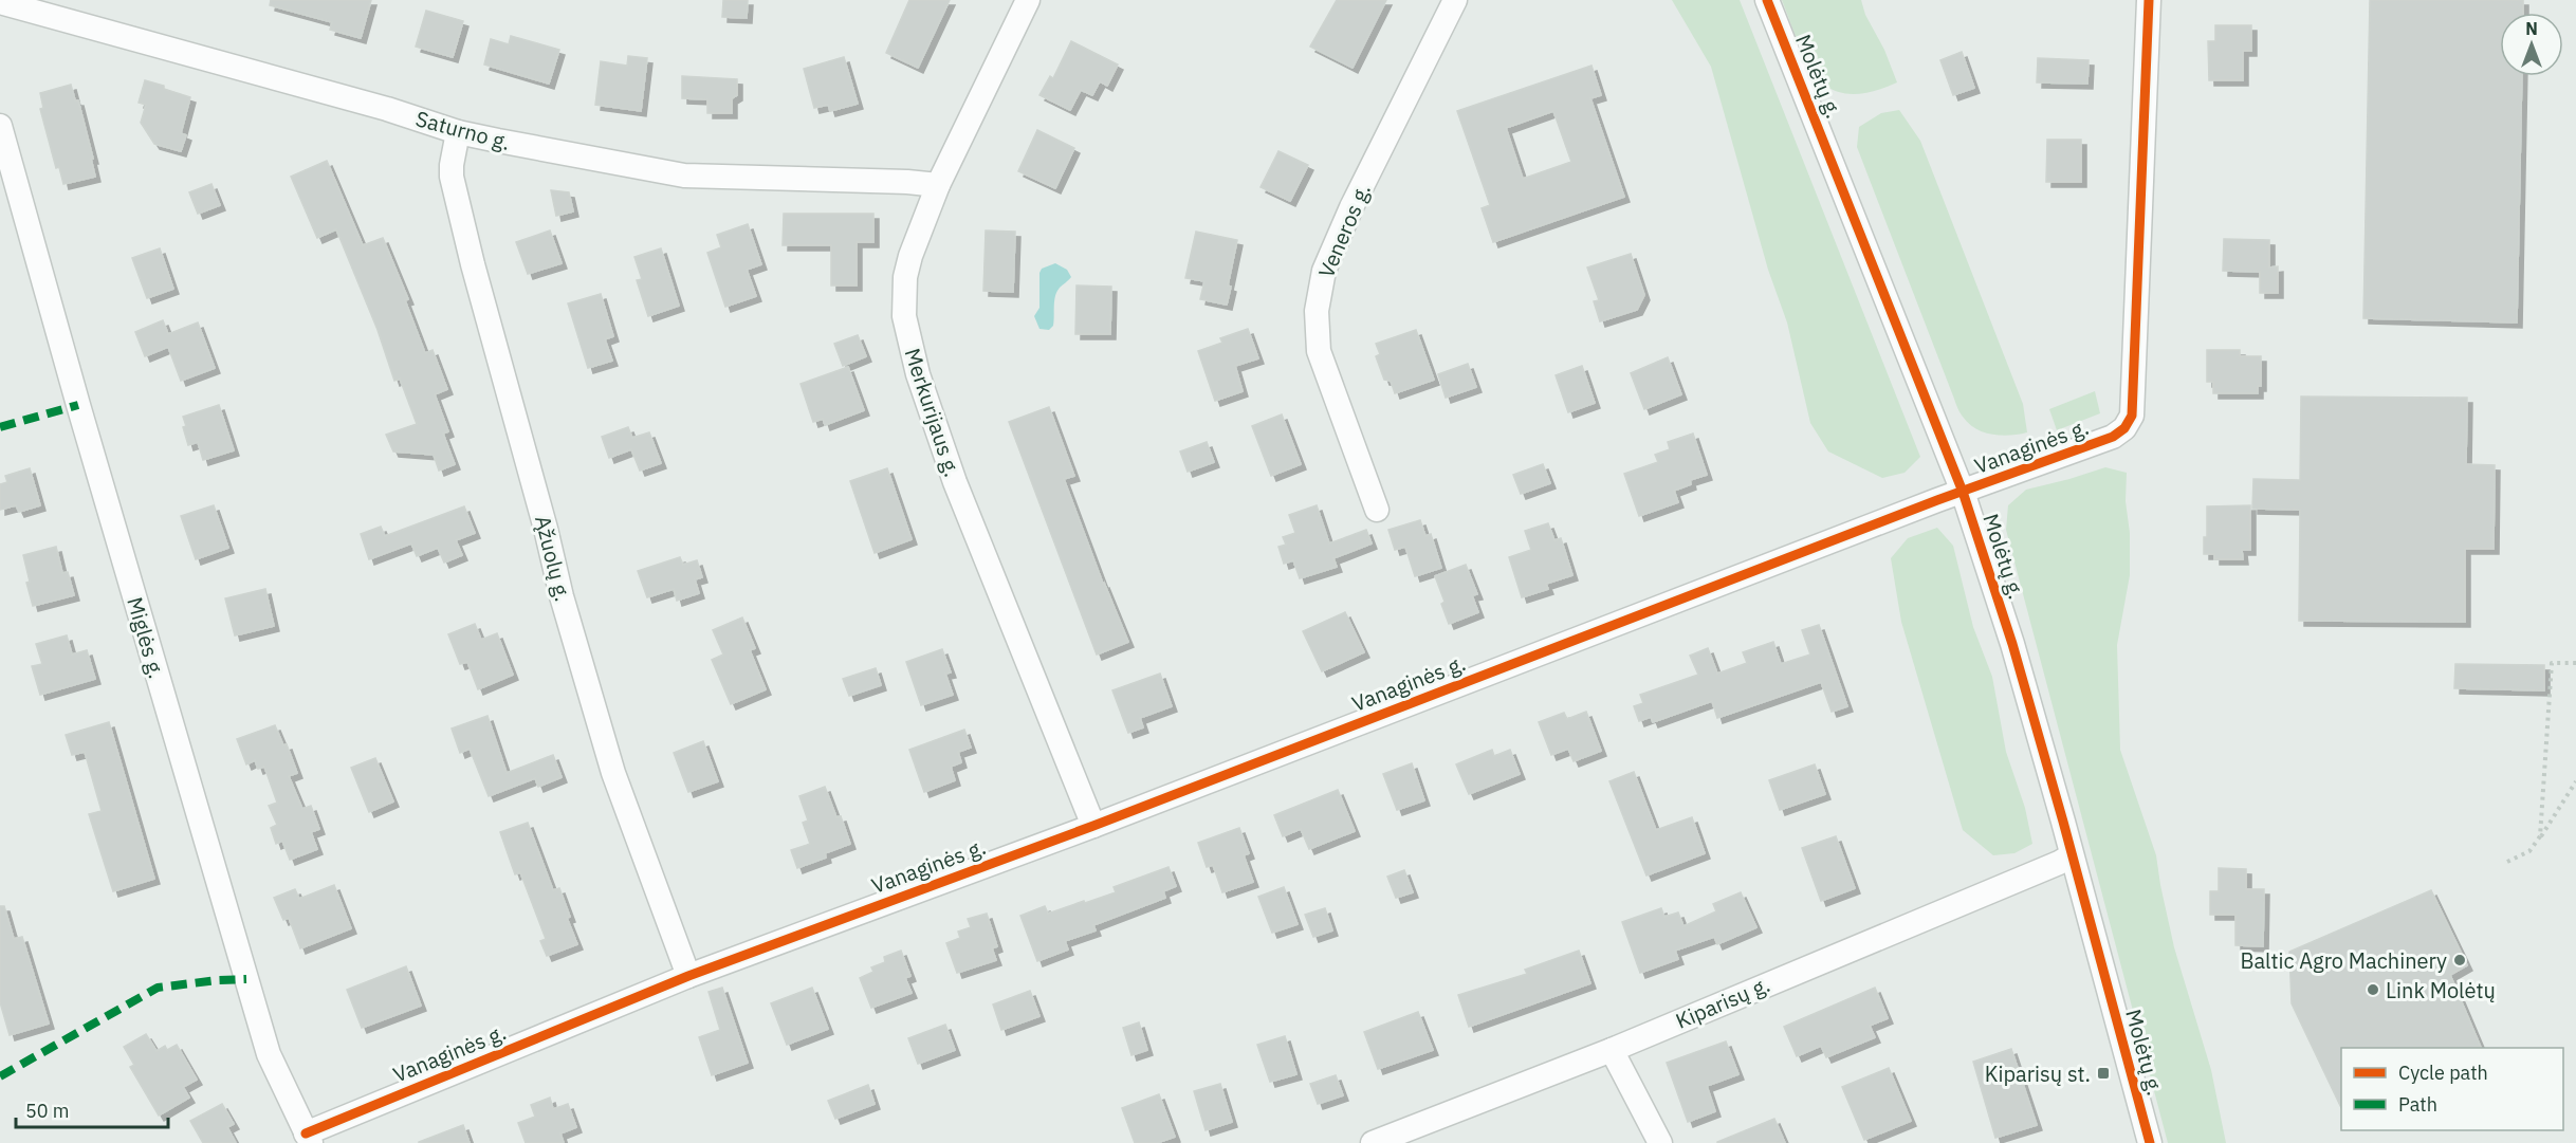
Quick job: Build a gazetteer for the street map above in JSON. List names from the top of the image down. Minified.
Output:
{"streets":{"street":["Molėtų g.","Saturno g.","Veneros g.","Merkurijaus g.","Vanaginės g.","Ąžuolų g.","Miglės g.","Kiparisų g."]},"crossings":[["Molėtų g.","Vanaginės g."],["Molėtų g.","Kiparisų g."],["Saturno g.","Merkurijaus g."],["Saturno g.","Ąžuolų g."],["Merkurijaus g.","Vanaginės g."],["Vanaginės g.","Ąžuolų g."],["Vanaginės g.","Miglės g."]],"places":{"other":["Baltic Agro Machinery","Link Molėtų"],"transit":["Kiparisų st."]},"legend":["Cycle path","Path"],"scale_bar":"50 m","north":"top"}
